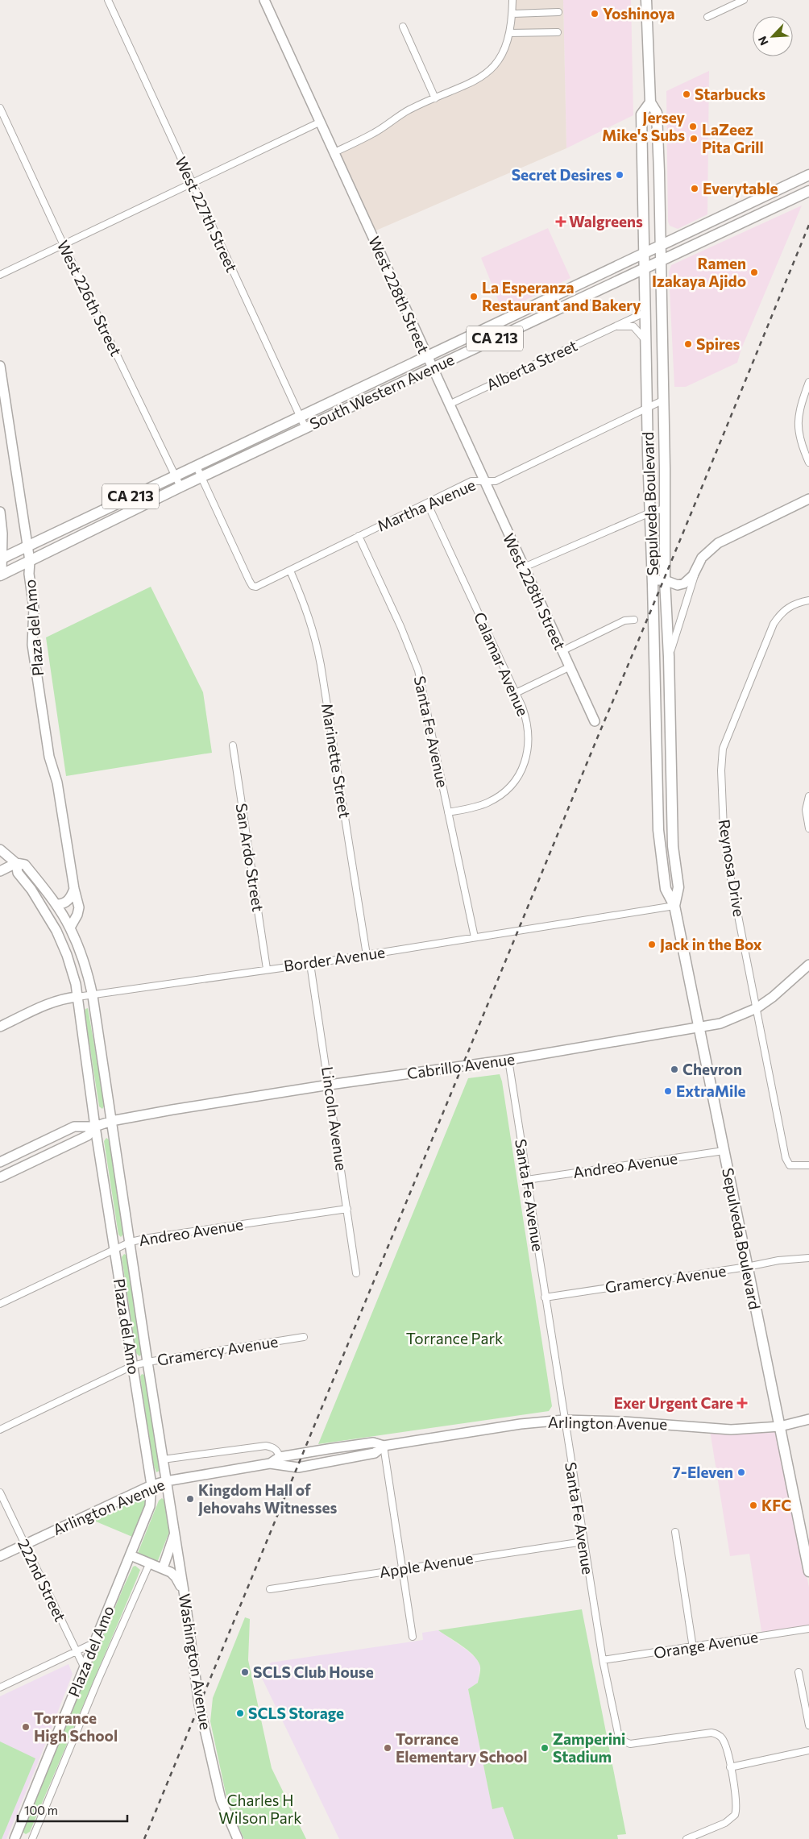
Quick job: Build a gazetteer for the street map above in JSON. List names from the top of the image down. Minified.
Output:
{"streets":{"main road":["CA 213","South Western Avenue","Sepulveda Boulevard"],"street":["West 227th Street","West 228th Street","West 226th Street","Alberta Street","Martha Avenue","Plaza del Amo","Calamar Avenue","Santa Fe Avenue","Marinette Street","San Ardo Street","Reynosa Drive","Border Avenue","Cabrillo Avenue","Lincoln Avenue","Andreo Avenue","Gramercy Avenue","Arlington Avenue","Apple Avenue","222nd Street","Orange Avenue","Washington Avenue"]},"crossings":[["West 227th Street","South Western Avenue"],["West 228th Street","Alberta Street"],["West 228th Street","South Western Avenue"],["West 228th Street","Martha Avenue"],["West 226th Street","South Western Avenue"],["Alberta Street","Sepulveda Boulevard"],["South Western Avenue","Sepulveda Boulevard"],["South Western Avenue","Martha Avenue"],["South Western Avenue","Plaza del Amo"],["Sepulveda Boulevard","Martha Avenue"],["Sepulveda Boulevard","Border Avenue"],["Sepulveda Boulevard","Cabrillo Avenue"],["Sepulveda Boulevard","Andreo Avenue"],["Sepulveda Boulevard","Gramercy Avenue"],["Sepulveda Boulevard","Arlington Avenue"],["Martha Avenue","Calamar Avenue"],["Martha Avenue","Santa Fe Avenue"],["Martha Avenue","Marinette Street"],["Plaza del Amo","Border Avenue"],["Plaza del Amo","Cabrillo Avenue"],["Plaza del Amo","Andreo Avenue"],["Plaza del Amo","Gramercy Avenue"],["Plaza del Amo","Arlington Avenue"],["Plaza del Amo","222nd Street"],["Plaza del Amo","Washington Avenue"],["Calamar Avenue","Santa Fe Avenue"],["Santa Fe Avenue","Border Avenue"],["Santa Fe Avenue","Cabrillo Avenue"],["Santa Fe Avenue","Andreo Avenue"],["Santa Fe Avenue","Gramercy Avenue"],["Santa Fe Avenue","Arlington Avenue"],["Santa Fe Avenue","Apple Avenue"],["Santa Fe Avenue","Orange Avenue"],["Marinette Street","Border Avenue"],["San Ardo Street","Border Avenue"],["Reynosa Drive","Cabrillo Avenue"],["Border Avenue","Lincoln Avenue"],["Cabrillo Avenue","Lincoln Avenue"],["Lincoln Avenue","Andreo Avenue"],["Arlington Avenue","222nd Street"],["Arlington Avenue","Washington Avenue"]],"parks":["Torrance Park","Charles H Wilson Park"],"places":{"other":["Yoshinoya","Starbucks","Jersey Mike's Subs","LaZeez Pita Grill","Secret Desires","Everytable","Ramen Izakaya Ajido","La Esperanza Restaurant and Bakery","Spires","Jack in the Box","Chevron","ExtraMile","7-Eleven","Kingdom Hall of Jehovahs Witnesses","KFC","SCLS Club House","SCLS Storage","Torrance High School","Torrance Elementary School","Zamperini Stadium"],"health":["Walgreens","Exer Urgent Care"]},"scale_bar":"100 m","north":"bottom left"}
